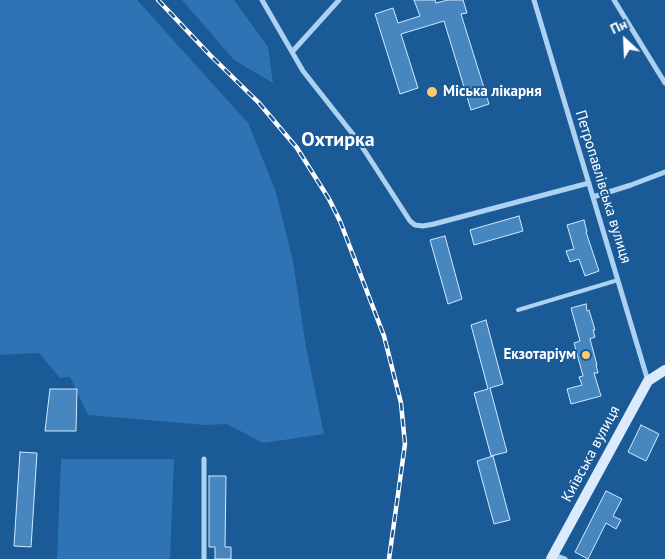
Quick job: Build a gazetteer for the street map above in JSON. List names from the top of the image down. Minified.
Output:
{"streets":{"main road":["Київська вулиця"],"street":["Петропавлівська вулиця"]},"crossings":[["Петропавлівська вулиця","Київська вулиця"]],"districts":["Охтирка"],"places":["Міська лікарня","Екзотаріум"],"north":"top left"}
